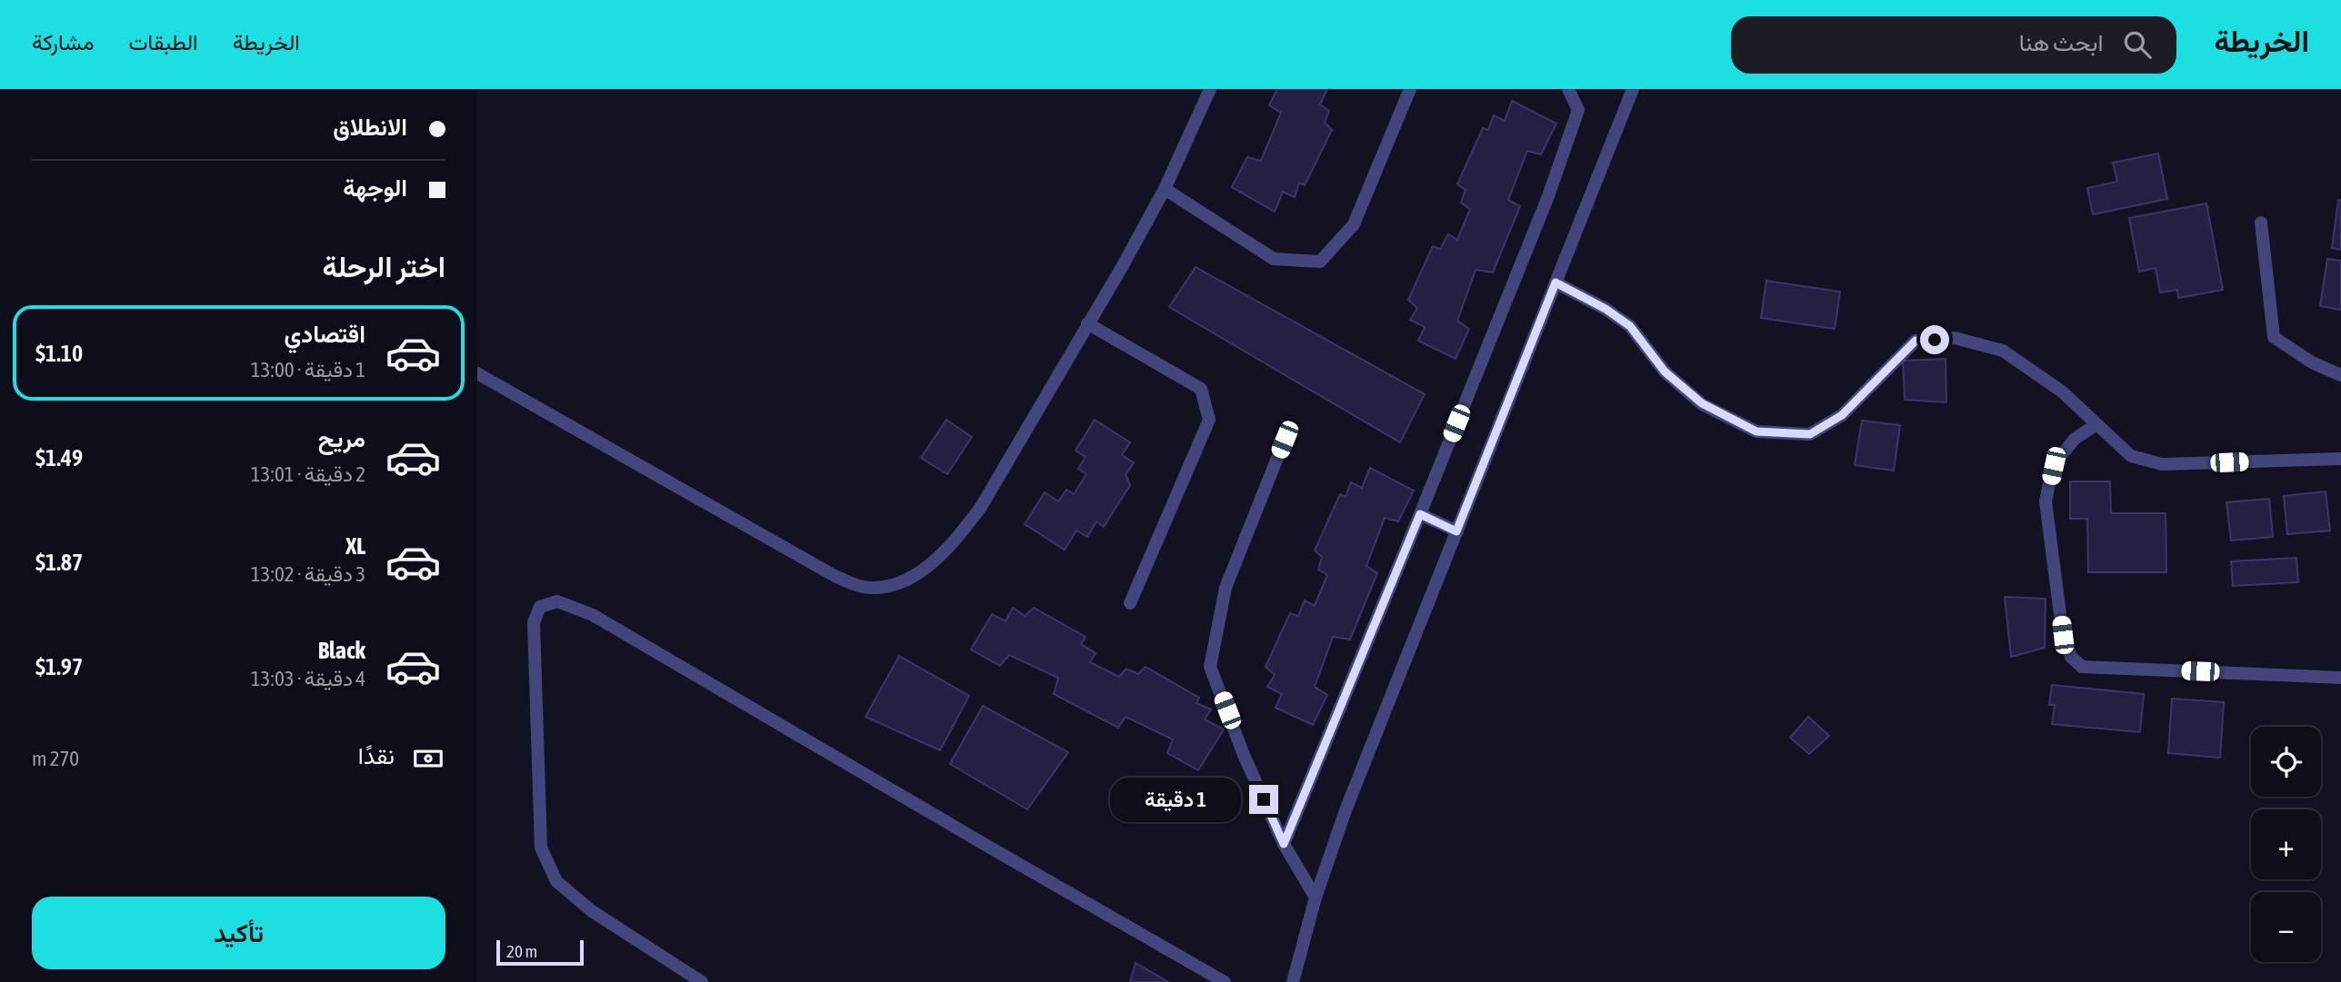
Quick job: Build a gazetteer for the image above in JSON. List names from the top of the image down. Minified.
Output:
{"scale_bar":"20 m","page":{"header":"الخريطة","search":"ابحث هنا","nav":["الخريطة","الطبقات","مشاركة"],"banner":["الانطلاق","الوجهة"],"heading":"اختر الرحلة","list":[{"name":"اقتصادي","note":"1 دقيقة · 13:00","value":"$1.10"},{"name":"مريح","note":"2 دقيقة · 13:01","value":"$1.49"},{"name":"XL","note":"3 دقيقة · 13:02","value":"$1.87"},{"name":"Black","note":"4 دقيقة · 13:03","value":"$1.97"}],"pay":["نقدًا","270 m"],"map_buttons":["+","−"],"bubble":"1 دقيقة","buttons":"تأكيد","scale":"20 m"}}
